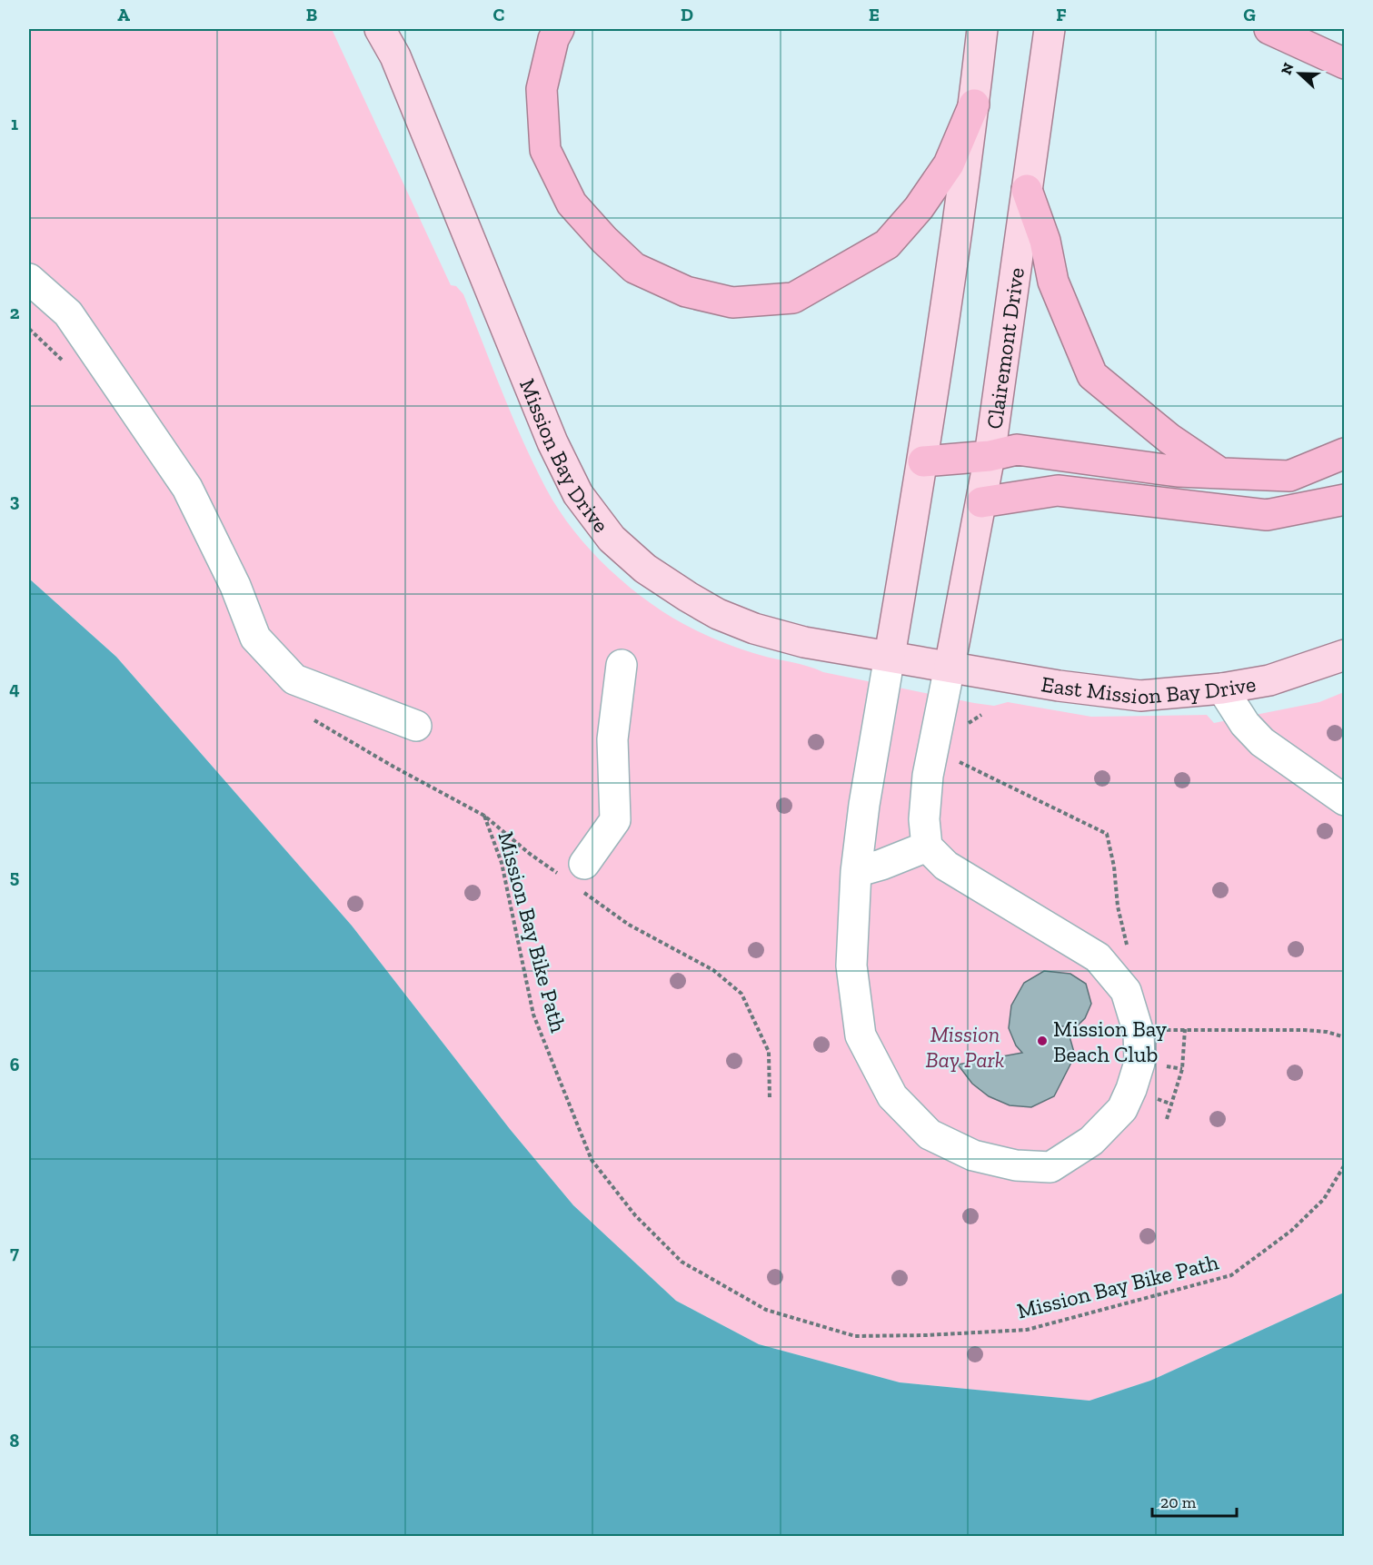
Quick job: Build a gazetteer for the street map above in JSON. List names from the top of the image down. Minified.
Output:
{"streets":{"main road":["Clairemont Drive","Mission Bay Drive","East Mission Bay Drive"],"path":["Mission Bay Bike Path"]},"crossings":[["Clairemont Drive","Mission Bay Drive"],["Clairemont Drive","East Mission Bay Drive"],["Mission Bay Drive","East Mission Bay Drive"]],"parks":["Mission Bay Park"],"places":["Mission Bay Beach Club"],"scale_bar":"20 m","north":"left","grid":{"columns":["A","B","C","D","E","F","G"],"rows":["1","2","3","4","5","6","7","8"]}}
